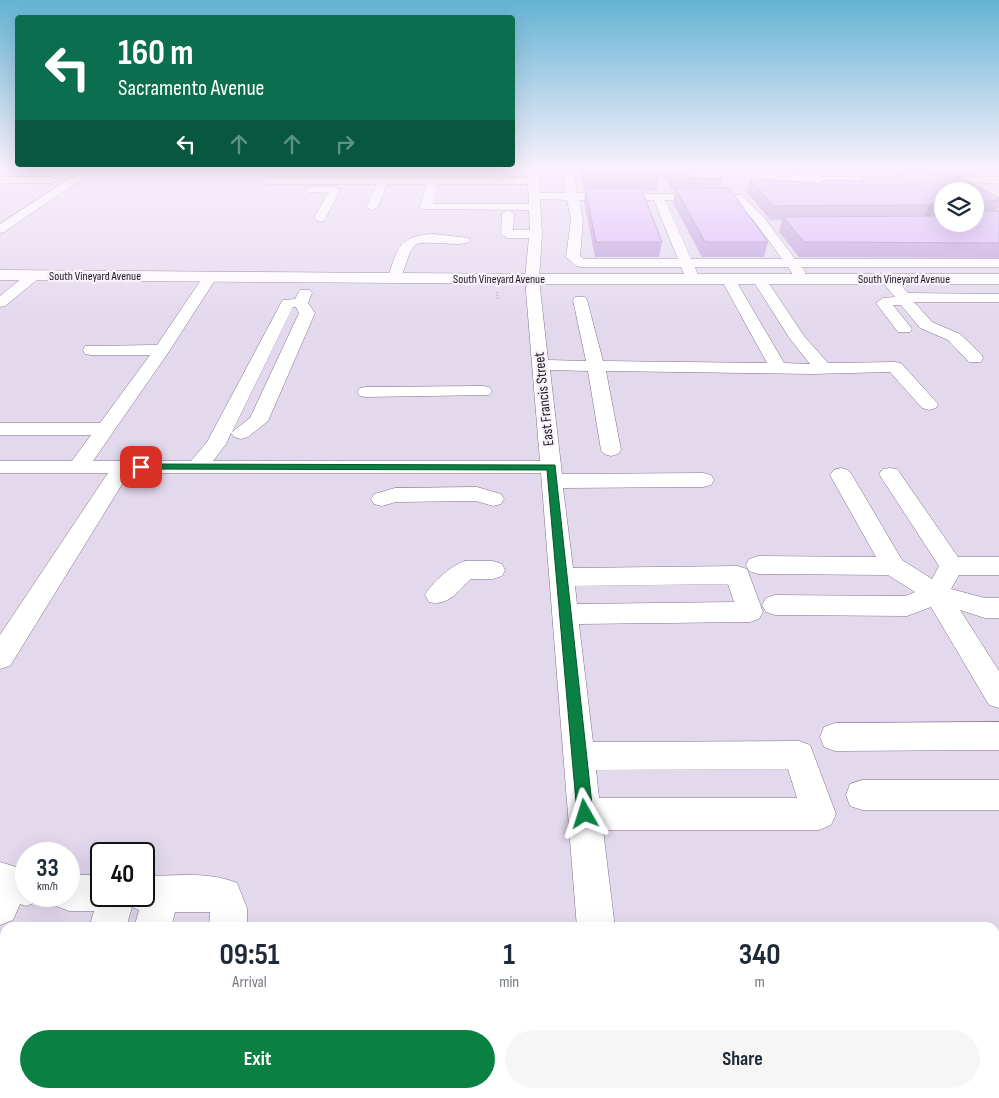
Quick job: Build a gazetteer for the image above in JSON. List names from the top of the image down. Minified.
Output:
{"streets":{"main road":["South Vineyard Avenue"],"street":["East Francis Street"]},"crossings":[["South Vineyard Avenue","East Francis Street"]],"page":{"turn":["160 m","Sacramento Avenue"],"speed":"33 km/h","limit":"40","eta":["09:51","Arrival","1","min","340","m"],"buttons":["Exit","Share"]}}
